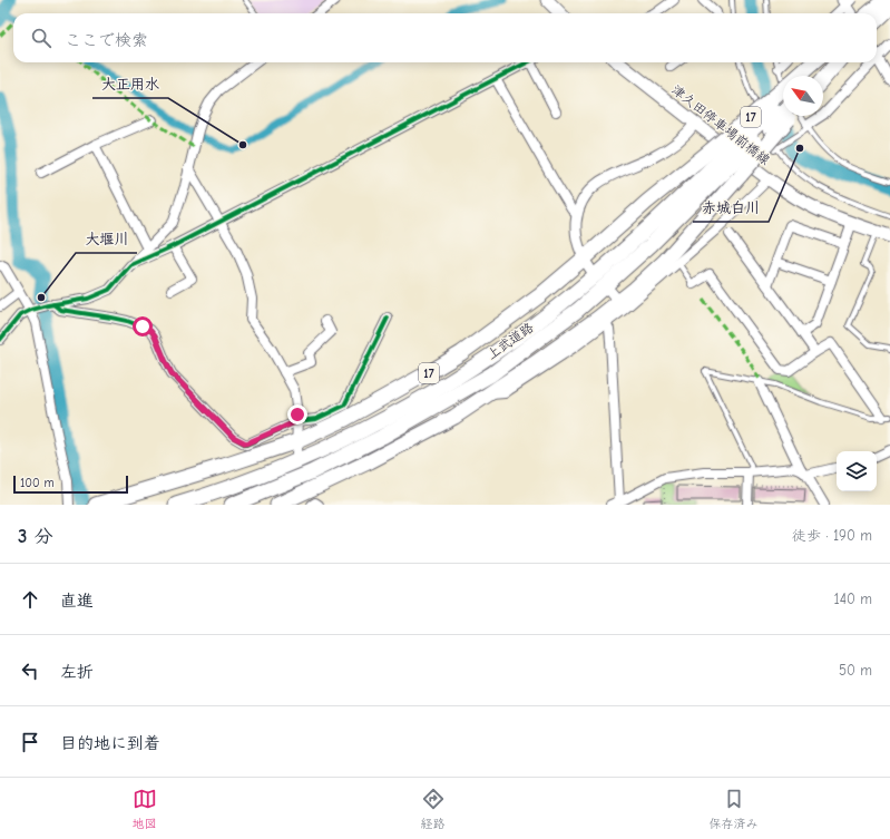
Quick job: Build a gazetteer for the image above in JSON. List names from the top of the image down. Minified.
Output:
{"streets":{"highway":["17","上武道路"],"main road":["津久田停車場前橋線"]},"crossings":[["17","津久田停車場前橋線"],["17","上武道路"],["津久田停車場前橋線","上武道路"]],"places":["大正用水","赤城白川","大堰川"],"scale_bar":"100 m","north":"top left","page":{"search":"ここで検索","scale":"100 m","heading":["3 分","徒歩 · 190 m"],"list":[["直進","140 m"],["左折","50 m"],"目的地に到着"],"nav":["地図","経路","保存済み"]}}
